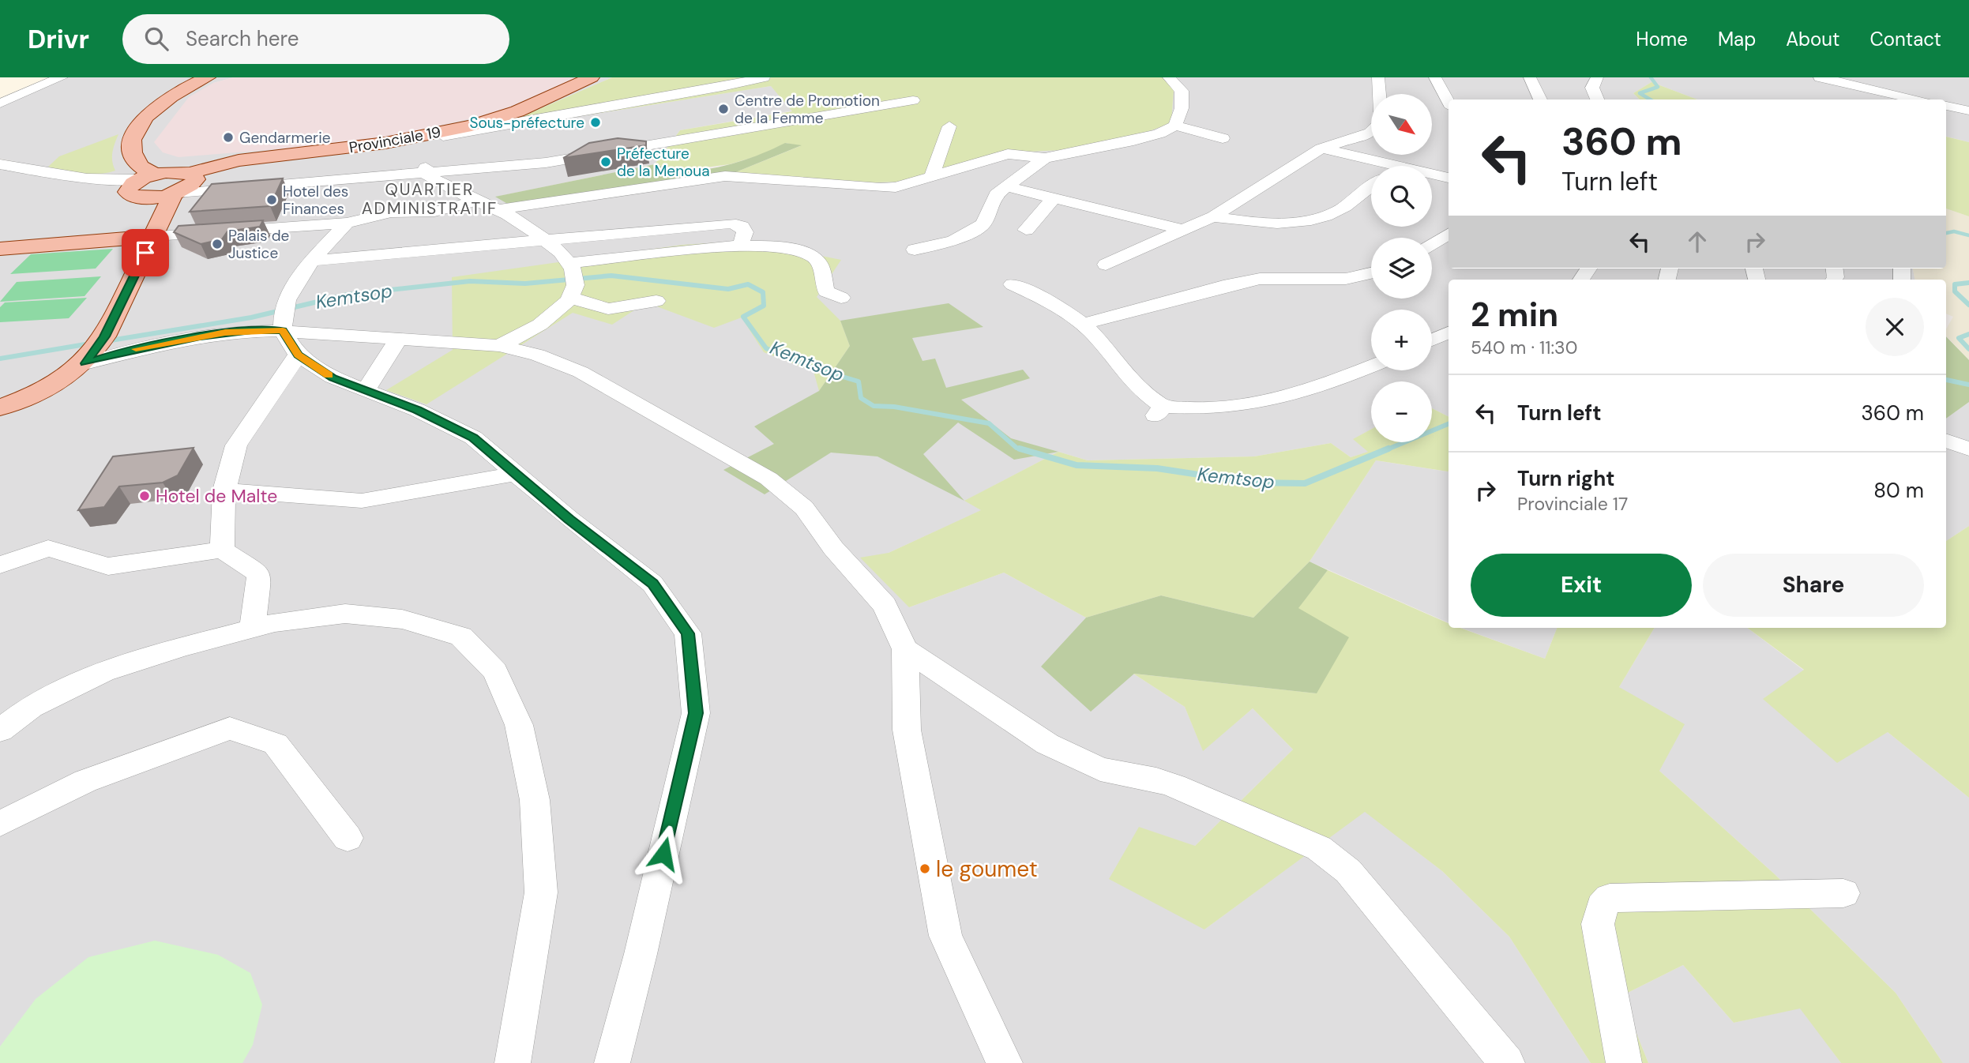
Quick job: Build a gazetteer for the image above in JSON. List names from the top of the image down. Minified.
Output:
{"streets":{"main road":["Provinciale 19"]},"districts":["QUARTIER ADMINISTRATIF"],"water":["Kemtsop"],"places":["Centre de Promotion de la Femme","Sous-préfecture","Gendarmerie","Préfecture de la Menoua","Hotel des Finances","Palais de Justice","Hotel de Malte","le goumet"],"north":"bottom right","page":{"header":"Drivr","search":"Search here","nav":["Home","Map","About","Contact"],"map_buttons":["+","−"],"turn":["360 m","Turn left"],"heading":["2 min","540 m · 11:30"],"list":[{"name":"Turn left","value":"360 m"},{"name":"Turn right","note":"Provinciale 17","value":"80 m"}],"buttons":["Exit","Share"]}}
